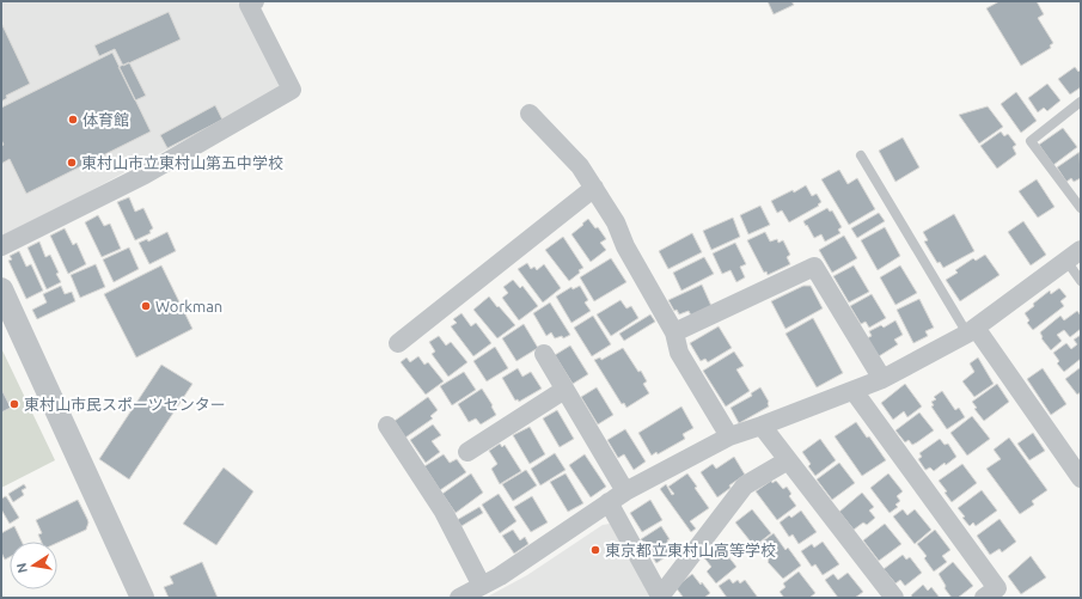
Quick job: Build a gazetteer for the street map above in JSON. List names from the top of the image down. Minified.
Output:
{"places":["体育館","東村山市立東村山第五中学校","Workman","東村山市民スポーツセンター","東京都立東村山高等学校"],"north":"left"}
